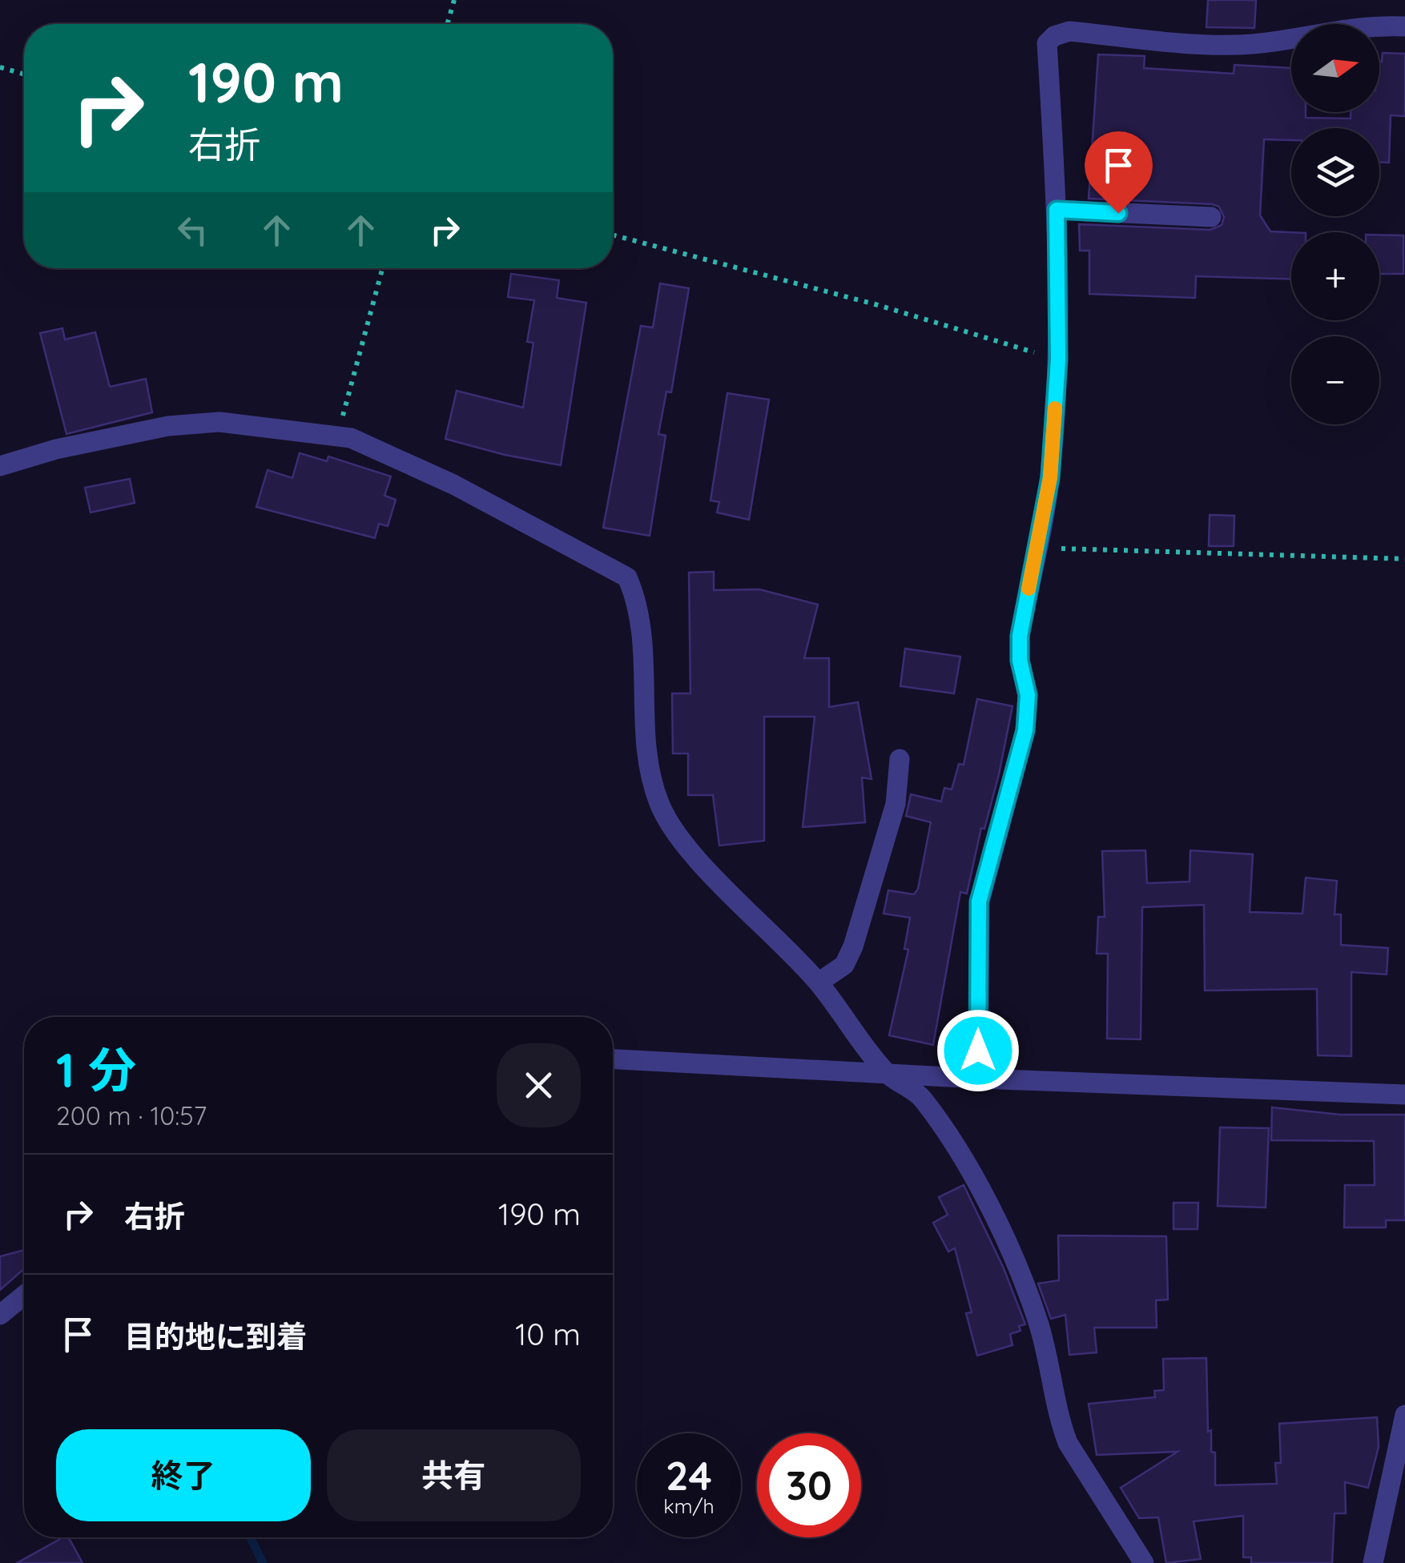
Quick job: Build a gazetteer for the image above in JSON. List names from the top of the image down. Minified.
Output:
{"north":"right","page":{"map_buttons":["+","−"],"turn":["190 m","右折"],"heading":["1 分","200 m · 10:57"],"list":[{"name":"右折","value":"190 m"},{"name":"目的地に到着","value":"10 m"}],"buttons":["終了","共有"],"speed":"24 km/h","limit":"30"}}
